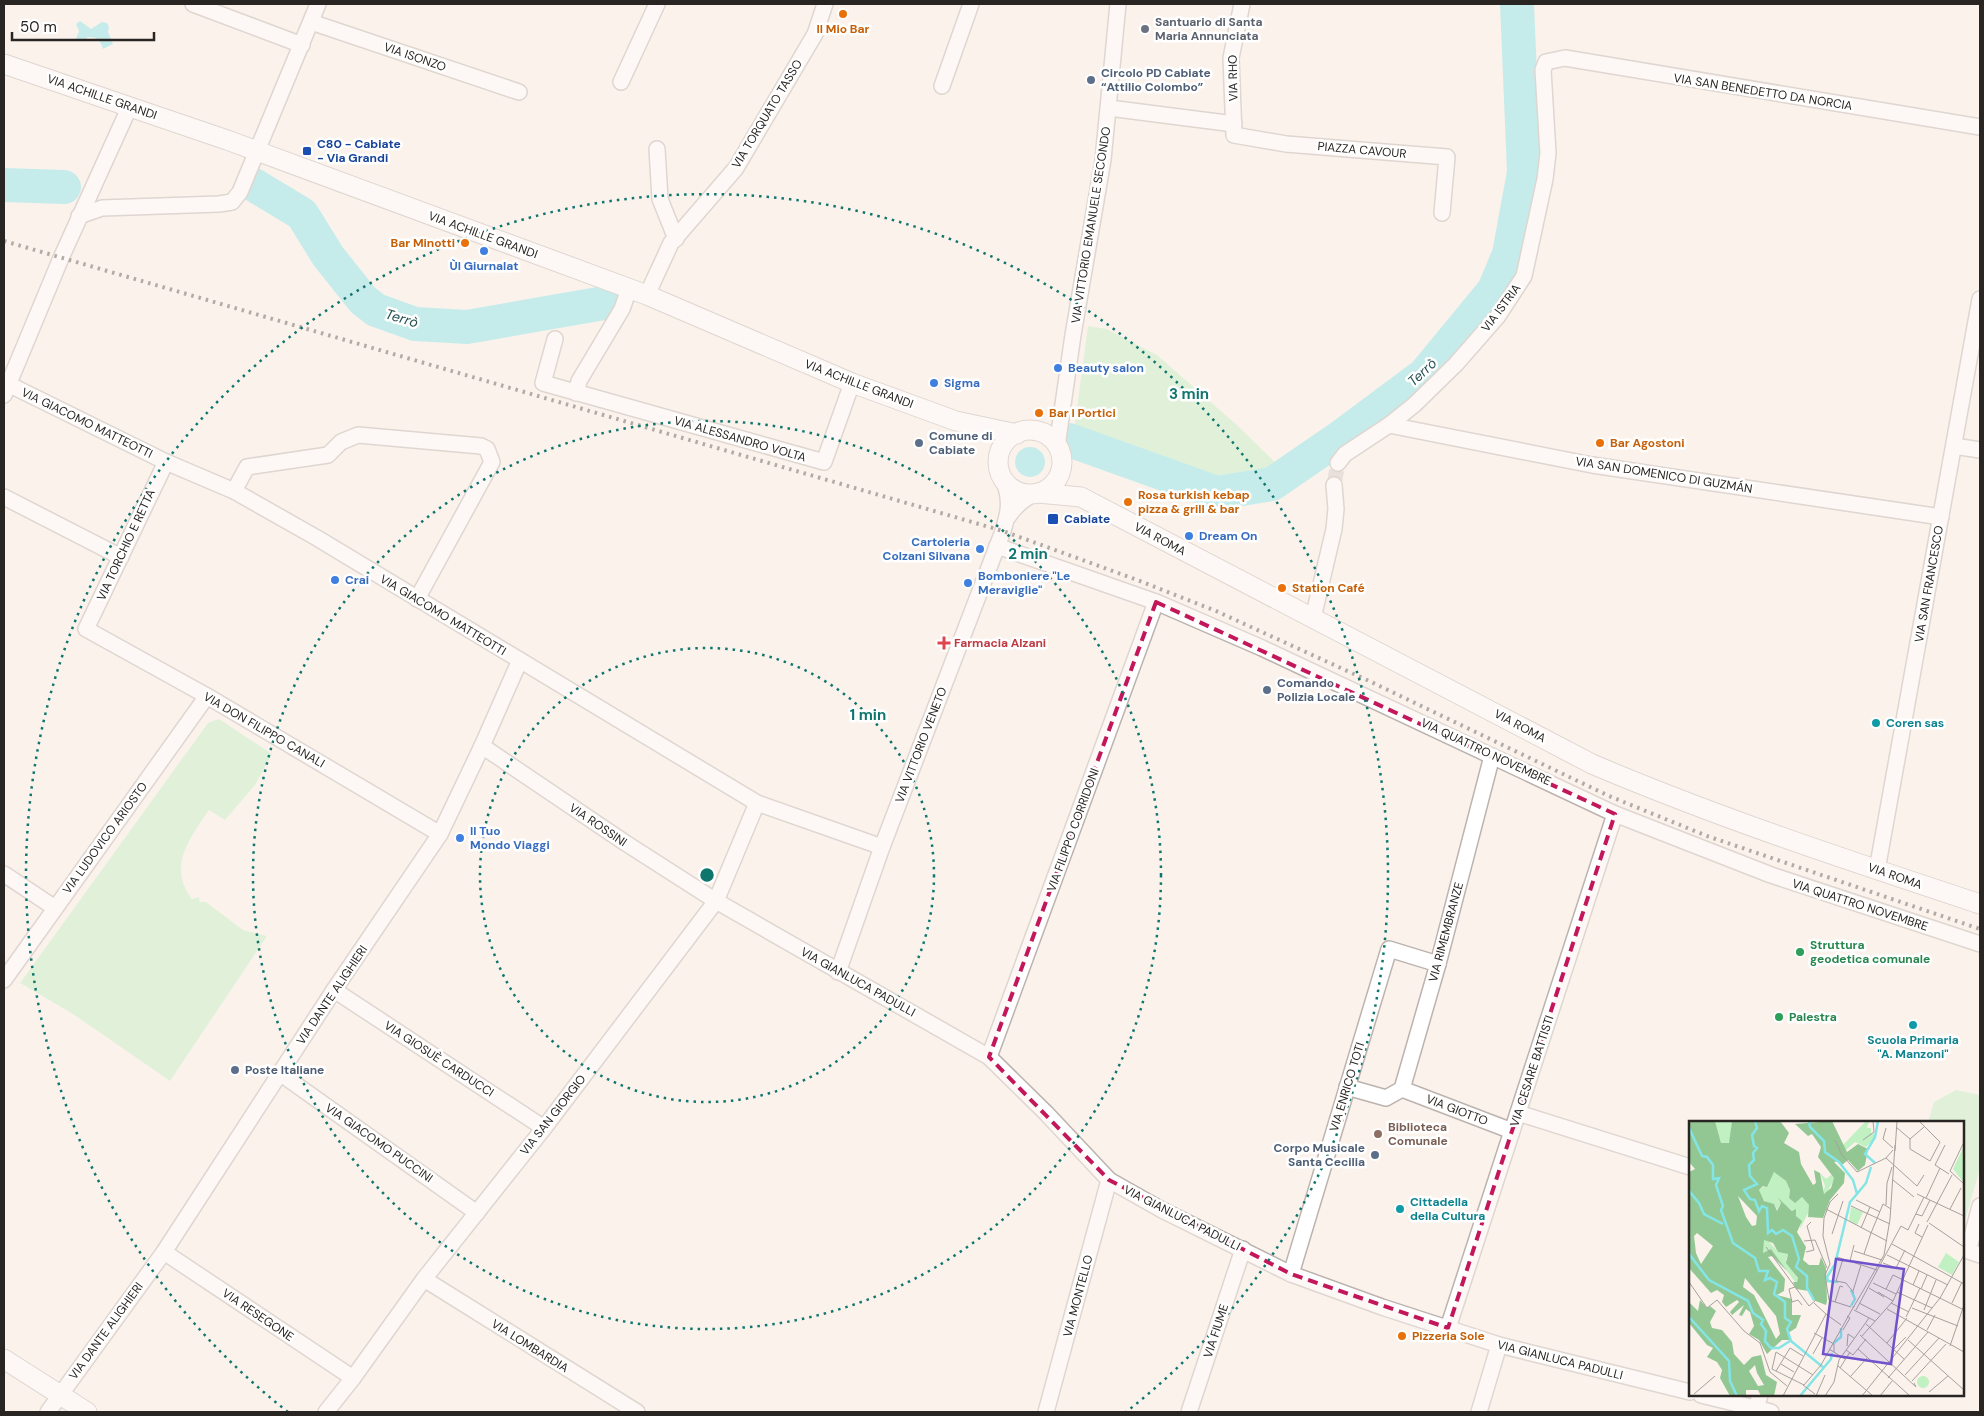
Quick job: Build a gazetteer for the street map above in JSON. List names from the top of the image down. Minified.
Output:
{"streets":{"street":["VIA ISONZO","VIA RHO","VIA SAN BENEDETTO DA NORCIA","VIA ACHILLE GRANDI","VIA TORQUATO TASSO","PIAZZA CAVOUR","VIA VITTORIO EMANUELE SECONDO","VIA ISTRIA","VIA GIACOMO MATTEOTTI","VIA ALESSANDRO VOLTA","VIA SAN DOMENICO DI GUZMÁN","VIA ROMA","VIA TORCHIO E RETTA","VIA SAN FRANCESCO","VIA DON FILIPPO CANALI","VIA VITTORIO VENETO","VIA QUATTRO NOVEMBRE","VIA ROSSINI","VIA FILIPPO CORRIDONI","VIA LUDOVICO ARIOSTO","VIA RIMEMBRANZE","VIA GIANLUCA PADULLI","VIA DANTE ALIGHIERI","VIA GIOSUÈ CARDUCCI","VIA CESARE BATTISTI","VIA ENRICO TOTI","VIA GIOTTO","VIA SAN GIORGIO","VIA GIACOMO PUCCINI","VIA MONTELLO","VIA RESEGONE","VIA FIUME","VIA LOMBARDIA"]},"crossings":[["VIA RHO","PIAZZA CAVOUR"],["VIA SAN BENEDETTO DA NORCIA","VIA ISTRIA"],["VIA ACHILLE GRANDI","VIA TORQUATO TASSO"],["VIA ACHILLE GRANDI","VIA VITTORIO EMANUELE SECONDO"],["VIA ACHILLE GRANDI","VIA ALESSANDRO VOLTA"],["VIA ACHILLE GRANDI","VIA ROMA"],["VIA ACHILLE GRANDI","VIA VITTORIO VENETO"],["VIA VITTORIO EMANUELE SECONDO","VIA ROMA"],["VIA VITTORIO EMANUELE SECONDO","VIA VITTORIO VENETO"],["VIA ISTRIA","VIA SAN DOMENICO DI GUZMÁN"],["VIA GIACOMO MATTEOTTI","VIA TORCHIO E RETTA"],["VIA GIACOMO MATTEOTTI","VIA VITTORIO VENETO"],["VIA GIACOMO MATTEOTTI","VIA DANTE ALIGHIERI"],["VIA GIACOMO MATTEOTTI","VIA SAN GIORGIO"],["VIA SAN DOMENICO DI GUZMÁN","VIA SAN FRANCESCO"],["VIA ROMA","VIA SAN FRANCESCO"],["VIA ROMA","VIA VITTORIO VENETO"],["VIA TORCHIO E RETTA","VIA DON FILIPPO CANALI"],["VIA DON FILIPPO CANALI","VIA LUDOVICO ARIOSTO"],["VIA DON FILIPPO CANALI","VIA DANTE ALIGHIERI"],["VIA VITTORIO VENETO","VIA QUATTRO NOVEMBRE"],["VIA VITTORIO VENETO","VIA GIANLUCA PADULLI"],["VIA QUATTRO NOVEMBRE","VIA FILIPPO CORRIDONI"],["VIA QUATTRO NOVEMBRE","VIA RIMEMBRANZE"],["VIA QUATTRO NOVEMBRE","VIA CESARE BATTISTI"],["VIA ROSSINI","VIA GIANLUCA PADULLI"],["VIA ROSSINI","VIA DANTE ALIGHIERI"],["VIA ROSSINI","VIA SAN GIORGIO"],["VIA FILIPPO CORRIDONI","VIA GIANLUCA PADULLI"],["VIA RIMEMBRANZE","VIA ENRICO TOTI"],["VIA RIMEMBRANZE","VIA GIOTTO"],["VIA GIANLUCA PADULLI","VIA CESARE BATTISTI"],["VIA GIANLUCA PADULLI","VIA ENRICO TOTI"],["VIA GIANLUCA PADULLI","VIA SAN GIORGIO"],["VIA GIANLUCA PADULLI","VIA MONTELLO"],["VIA GIANLUCA PADULLI","VIA FIUME"],["VIA DANTE ALIGHIERI","VIA GIOSUÈ CARDUCCI"],["VIA DANTE ALIGHIERI","VIA GIACOMO PUCCINI"],["VIA DANTE ALIGHIERI","VIA RESEGONE"],["VIA GIOSUÈ CARDUCCI","VIA SAN GIORGIO"],["VIA CESARE BATTISTI","VIA GIOTTO"],["VIA SAN GIORGIO","VIA GIACOMO PUCCINI"],["VIA SAN GIORGIO","VIA RESEGONE"],["VIA SAN GIORGIO","VIA LOMBARDIA"]],"water":["Terrò"],"places":{"other":["Il Mio Bar","Santuario di Santa Maria Annunciata","Circolo PD Cabiate “Attilio Colombo”","Bar Minotti","Ùl Giurnalat","Beauty salon","Sigma","Bar I Portici","Comune di Cabiate","Bar Agostoni","Rosa turkish kebap pizza & grill & bar","Dream On","Cartoleria Colzani Silvana","Crai","Bomboniere \"Le Meraviglie\"","Station Café","Comando Polizia Locale","Coren sas","Il Tuo Mondo Viaggi","Struttura geodetica comunale","Palestra","Scuola Primaria \"A. Manzoni\"","Poste Italiane","Biblioteca Comunale","Corpo Musicale Santa Cecilia","Cittadella della Cultura","Pizzeria Sole"],"transit":["C80 - Cabiate - Via Grandi","Cabiate"],"health":["Farmacia Alzani"]},"scale_bar":"50 m","rings":["3 min","2 min","1 min"]}
